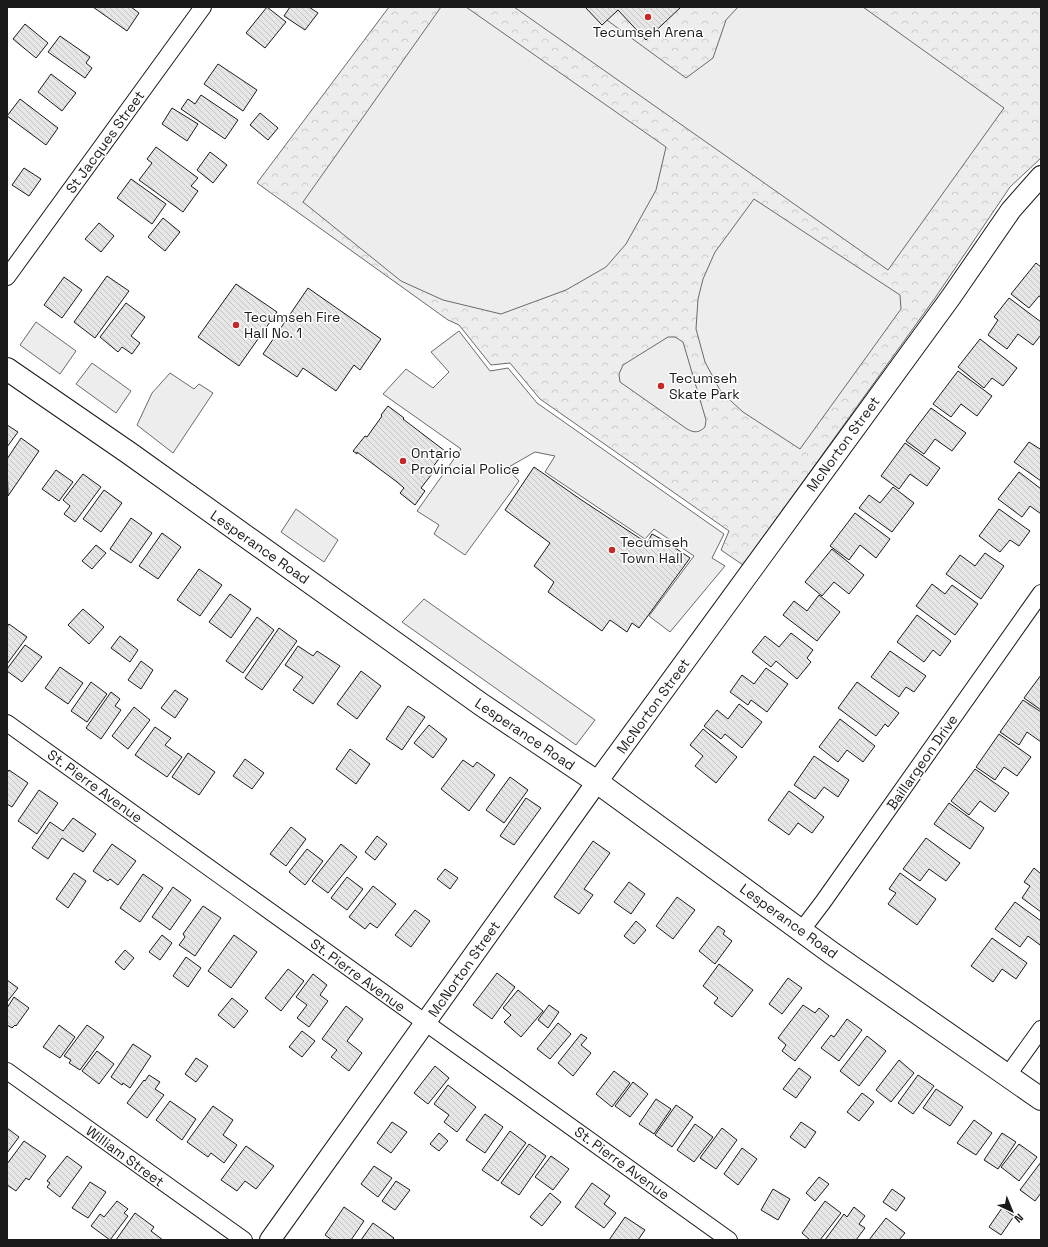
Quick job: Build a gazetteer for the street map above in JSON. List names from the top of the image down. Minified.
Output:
{"streets":{"main road":["Lesperance Road"],"street":["St Jacques Street","McNorton Street","Baillargeon Drive","St. Pierre Avenue","William Street"]},"crossings":[["McNorton Street","Lesperance Road"],["McNorton Street","St. Pierre Avenue"],["Lesperance Road","Baillargeon Drive"]],"places":["Tecumseh Arena","Tecumseh Fire Hall No. 1","Tecumseh Skate Park","Ontario Provincial Police","Tecumseh Town Hall"],"north":"bottom right"}
